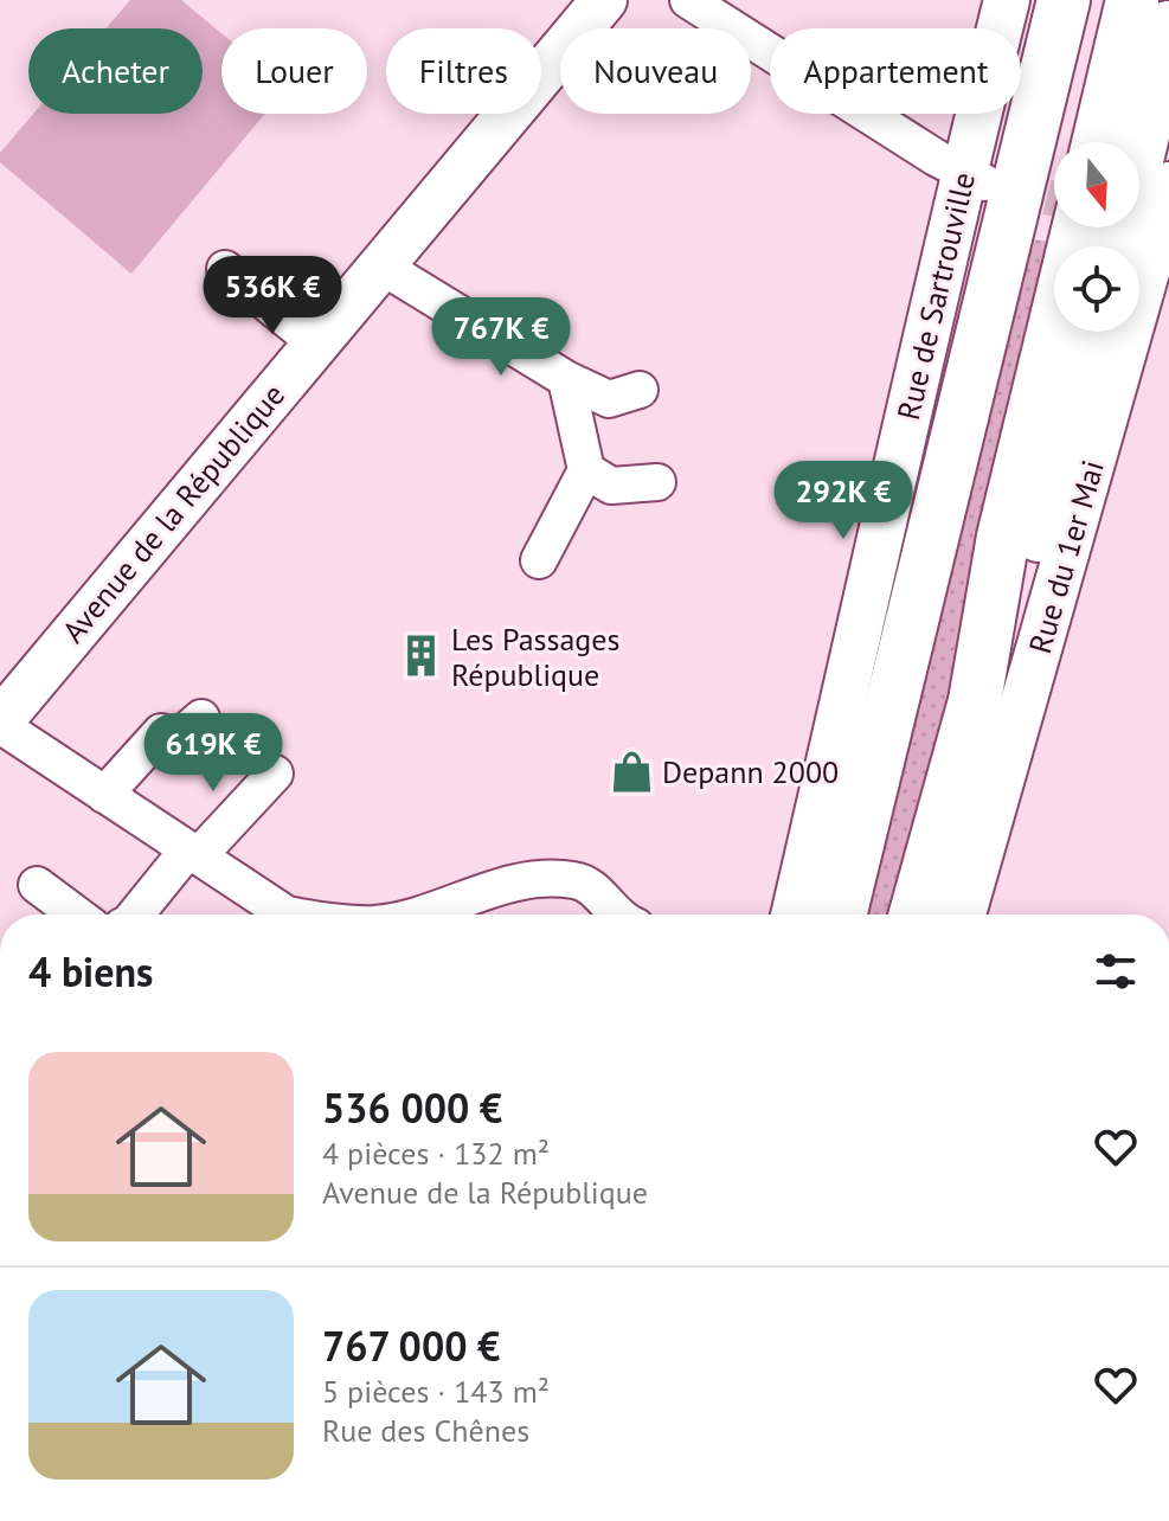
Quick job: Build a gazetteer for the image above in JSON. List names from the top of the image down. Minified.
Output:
{"streets":{"main road":["Rue de Sartrouville","Avenue de la République","Rue du 1er Mai"]},"places":{"building":["Les Passages République"],"shop":["Depann 2000"]},"north":"bottom","page":{"chip":["Acheter","Louer","Filtres","Nouveau","Appartement"],"price":["536K €","767K €","292K €","619K €"],"heading":"4 biens","list":[{"name":"536 000 €","note":"4 pièces · 132 m² · Avenue de la République"},{"name":"767 000 €","note":"5 pièces · 143 m² · Rue des Chênes"}]}}
